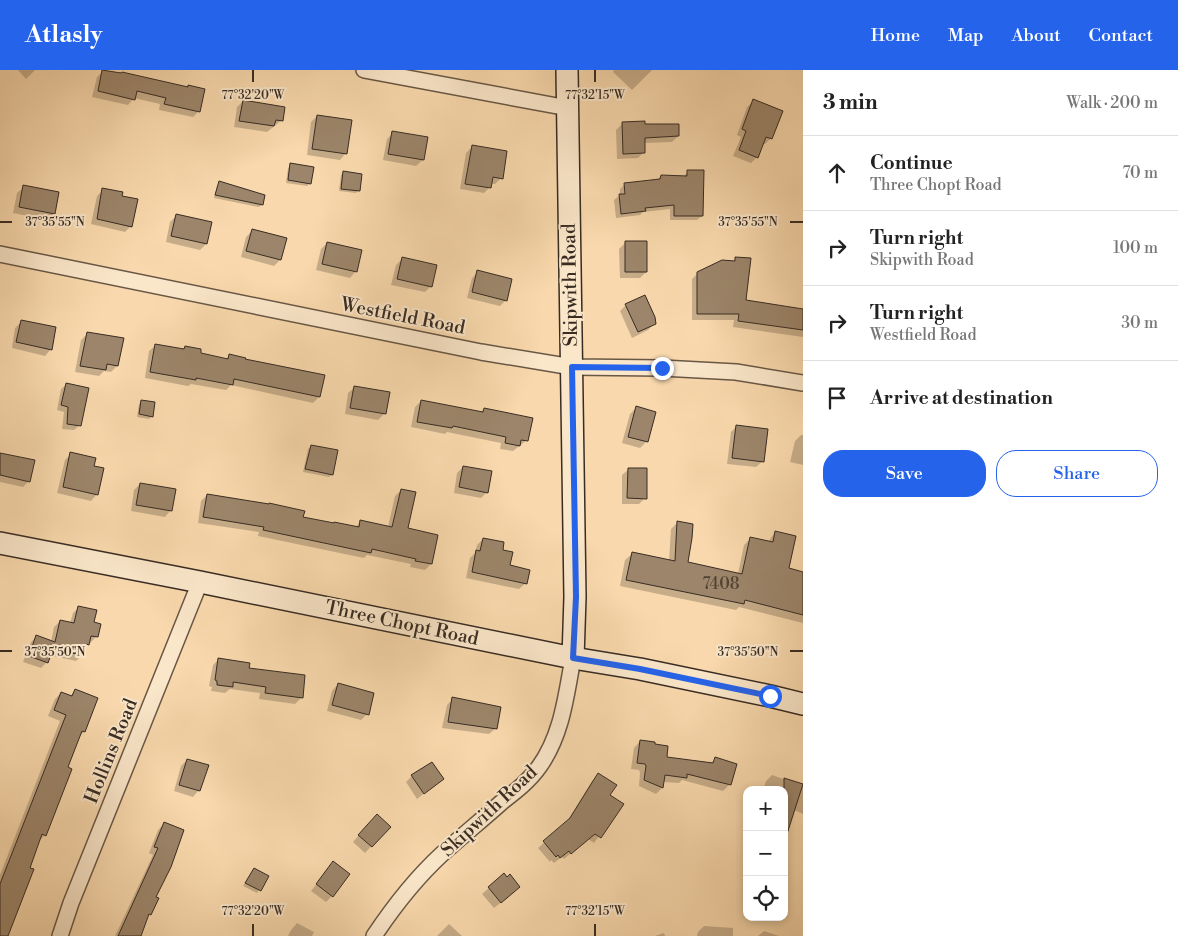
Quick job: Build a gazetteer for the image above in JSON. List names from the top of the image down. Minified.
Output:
{"streets":{"main road":["Skipwith Road","Three Chopt Road"],"street":["Westfield Road","Hollins Road"]},"crossings":[["Skipwith Road","Westfield Road"],["Skipwith Road","Three Chopt Road"],["Three Chopt Road","Hollins Road"]],"house_numbers":["7408"],"page":{"header":"Atlasly","nav":["Home","Map","About","Contact"],"heading":["3 min","Walk · 200 m"],"list":[["Continue","Three Chopt Road","70 m"],["Turn right","Skipwith Road","100 m"],["Turn right","Westfield Road","30 m"],"Arrive at destination"],"buttons":["Save","Share"],"map_buttons":["+","−"]},"coordinates":["77°32'20\"W","77°32'15\"W","37°35'55\"N","37°35'50\"N"]}
